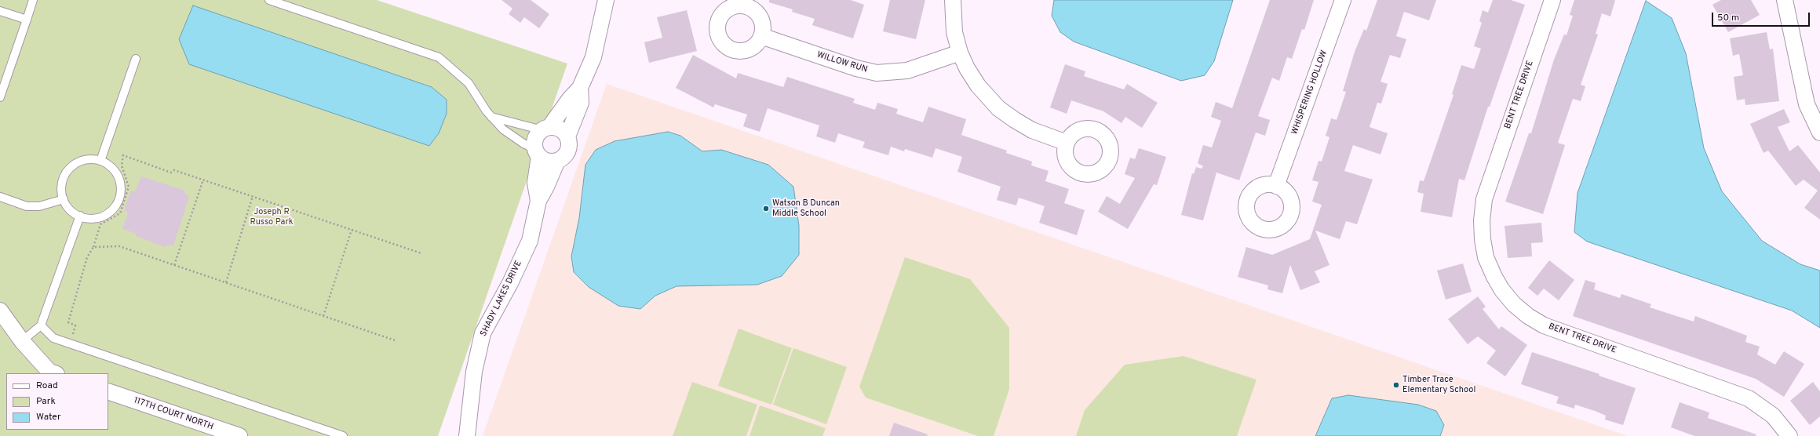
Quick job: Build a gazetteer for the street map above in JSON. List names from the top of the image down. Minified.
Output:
{"streets":{"street":["WILLOW RUN","WHISPERING HOLLOW","BENT TREE DRIVE","SHADY LAKES DRIVE","117TH COURT NORTH"]},"parks":["Joseph R Russo Park"],"places":["Watson B Duncan Middle School","Timber Trace Elementary School"],"legend":["Road","Park","Water"],"scale_bar":"50 m"}
